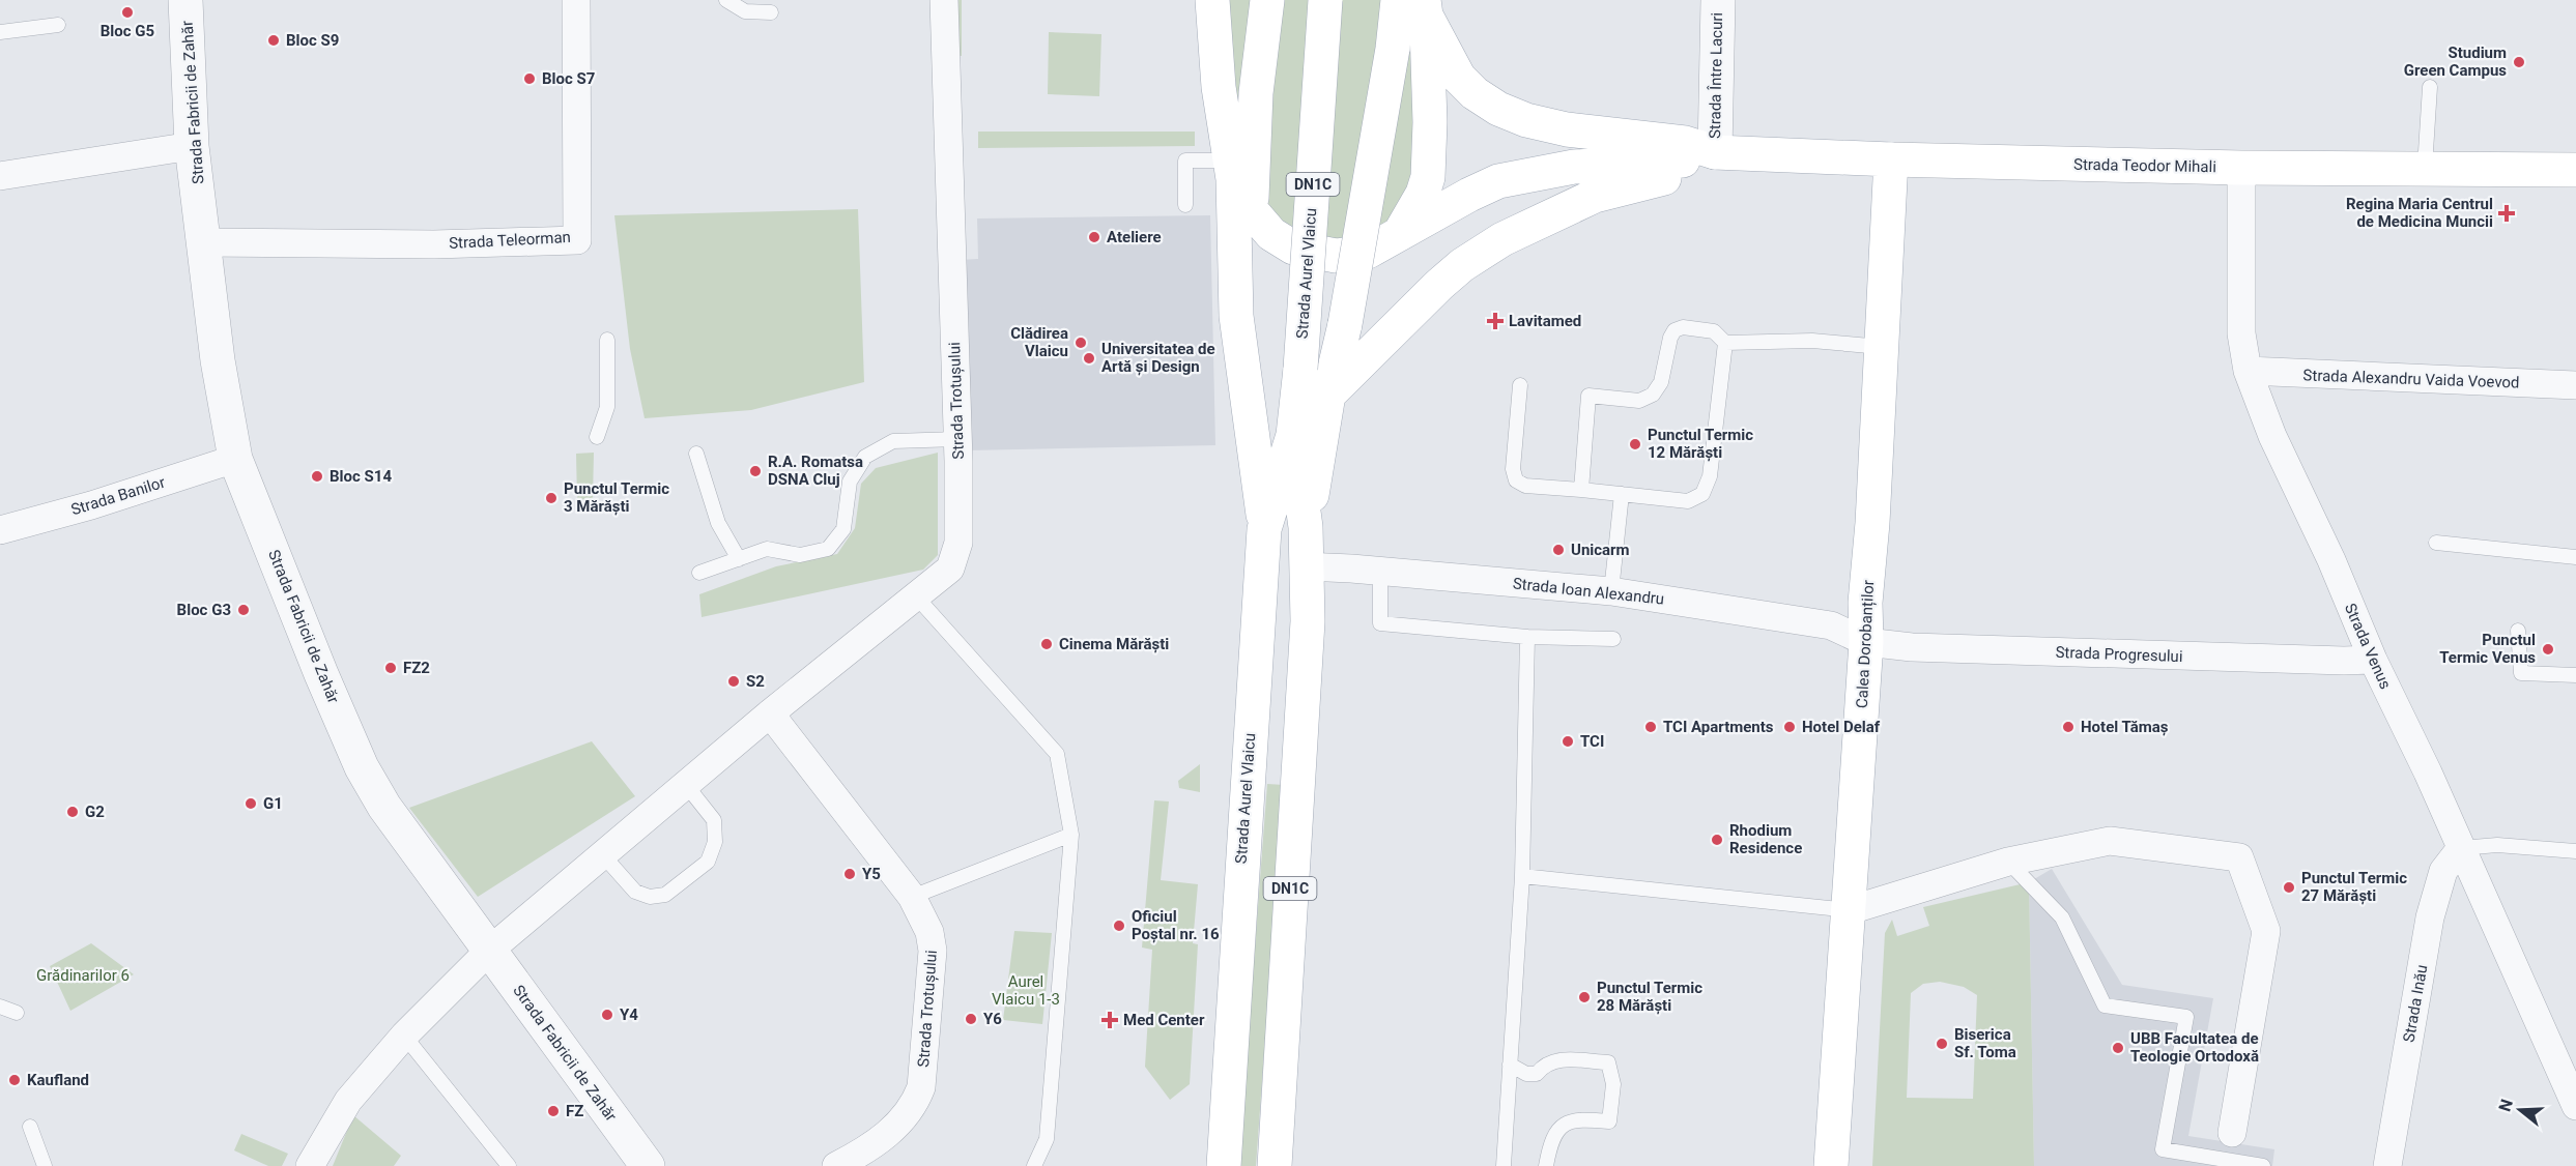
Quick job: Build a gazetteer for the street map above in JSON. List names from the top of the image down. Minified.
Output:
{"streets":{"main road":["Strada Teodor Mihali","DN1C","Strada Aurel Vlaicu","Calea Dorobanților"],"street":["Strada Între Lacuri","Strada Fabricii de Zahăr","Strada Teleorman","Strada Alexandru Vaida Voevod","Strada Trotușului","Strada Banilor","Strada Ioan Alexandru","Strada Venus","Strada Progresului","Strada Inău"]},"crossings":[["Strada Între Lacuri","Strada Teodor Mihali"],["Strada Fabricii de Zahăr","Strada Teleorman"],["Strada Fabricii de Zahăr","Strada Trotușului"],["Strada Fabricii de Zahăr","Strada Banilor"],["Strada Teodor Mihali","Calea Dorobanților"],["Strada Teodor Mihali","Strada Venus"],["Strada Aurel Vlaicu","Strada Ioan Alexandru"],["Strada Alexandru Vaida Voevod","Strada Venus"],["Strada Ioan Alexandru","Calea Dorobanților"],["Strada Ioan Alexandru","Strada Progresului"],["Calea Dorobanților","Strada Progresului"],["Strada Venus","Strada Progresului"],["Strada Venus","Strada Inău"]],"parks":["Grădinarilor 6","Aurel Vlaicu 1-3"],"places":{"other":["Bloc G5","Bloc S9","Studium Green Campus","Bloc S7","Ateliere","Clădirea Vlaicu","Universitatea de Artă și Design","Punctul Termic 12 Mărăști","R.A. Romatsa DSNA Cluj","Bloc S14","Punctul Termic 3 Mărăști","Unicarm","Bloc G3","Cinema Mărăști","Punctul Termic Venus","FZ2","S2","TCI Apartments","Hotel Delaf","Hotel Tămaș","TCI","G1","G2","Rhodium Residence","Y5","Punctul Termic 27 Mărăști","Oficiul Poștal nr. 16","Punctul Termic 28 Mărăști","Y4","Y6","Biserica Sf. Toma","UBB Facultatea de Teologie Ortodoxă","Kaufland","FZ"],"health":["Regina Maria Centrul de Medicina Muncii","Lavitamed","Med Center"]},"north":"left"}
